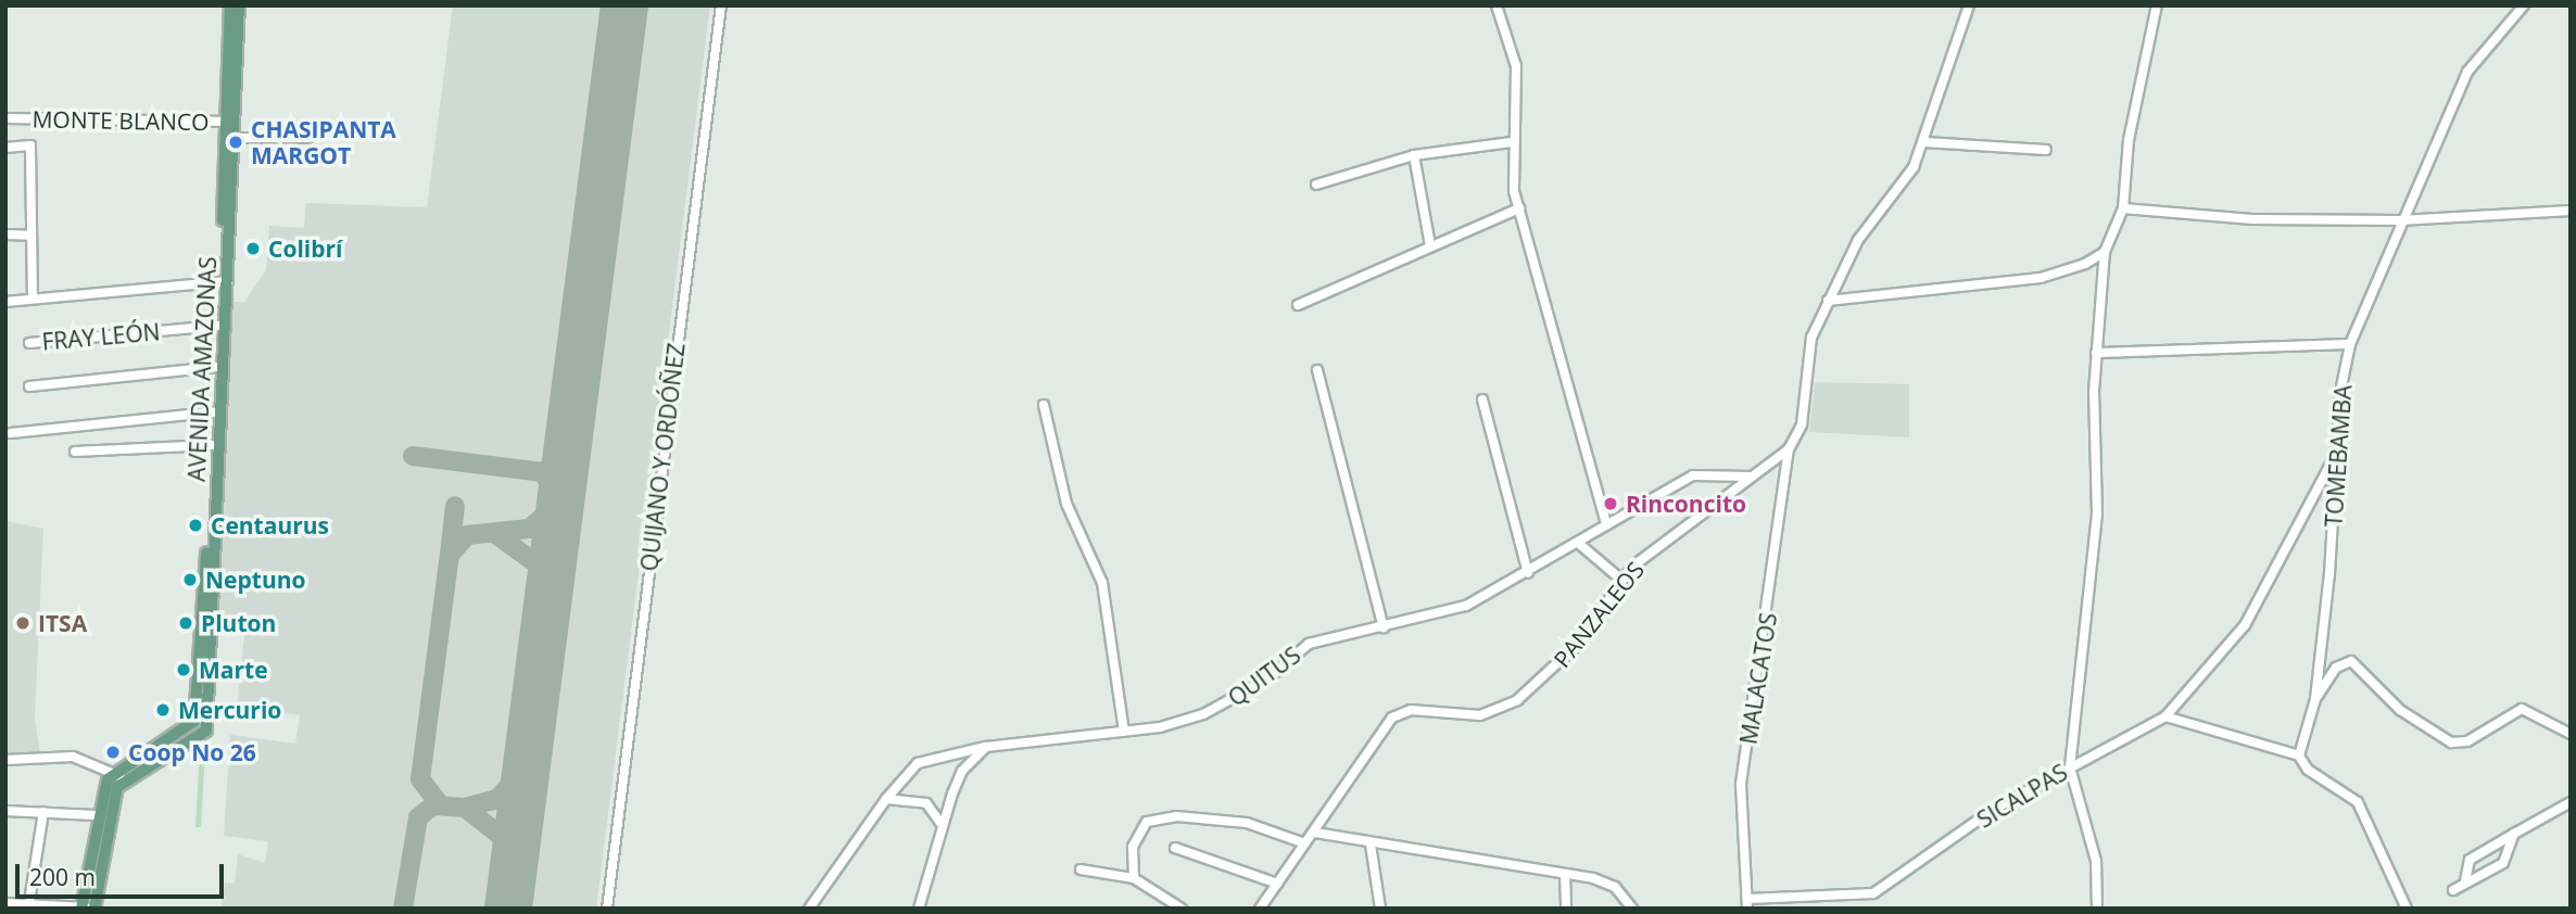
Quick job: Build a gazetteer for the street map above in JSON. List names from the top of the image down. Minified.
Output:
{"streets":{"main road":["AVENIDA AMAZONAS"],"street":["MONTE BLANCO","FRAY LEÓN","TOMEBAMBA","QUIJANO Y ORDÓÑEZ","PANZALEOS","QUITUS","MALACATOS","SICALPAS"]},"crossings":[["MONTE BLANCO","AVENIDA AMAZONAS"],["FRAY LEÓN","AVENIDA AMAZONAS"],["PANZALEOS","QUITUS"],["PANZALEOS","MALACATOS"],["MALACATOS","SICALPAS"]],"places":["CHASIPANTA MARGOT","Colibrí","Rinconcito","Centaurus","Neptuno","ITSA","Pluton","Marte","Mercurio","Coop No 26"],"scale_bar":"200 m"}
